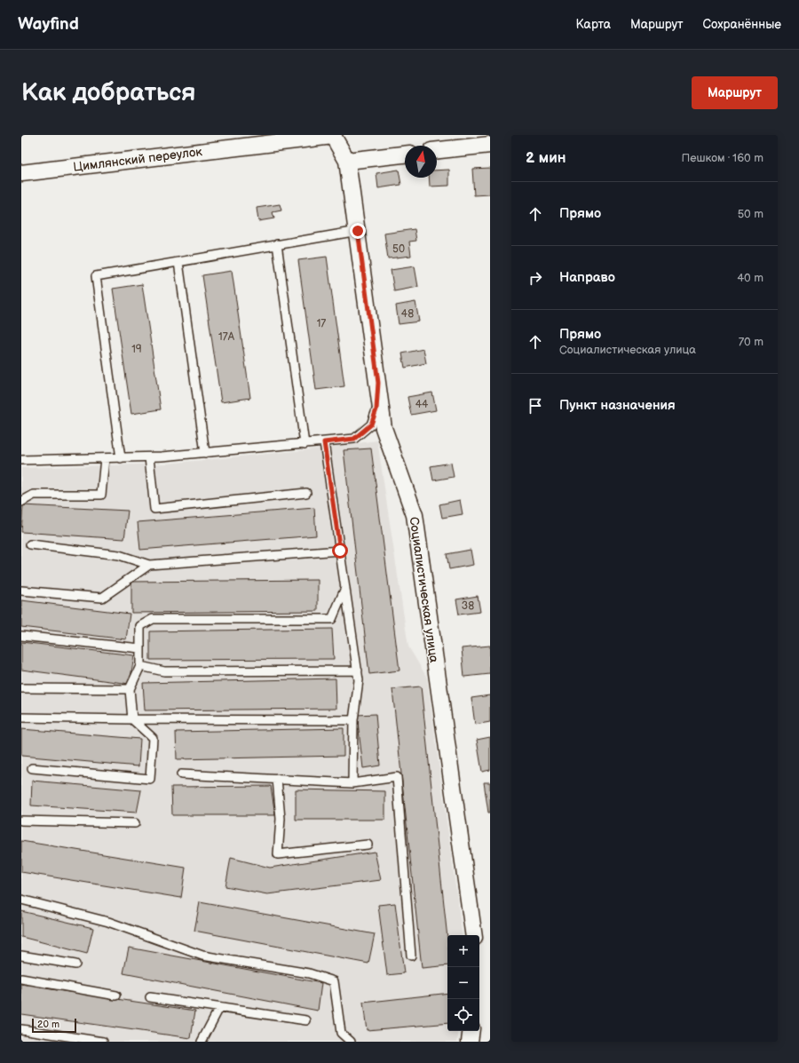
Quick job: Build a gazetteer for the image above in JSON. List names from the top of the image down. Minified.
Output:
{"streets":{"street":["Цимлянский переулок","Социалистическая улица"]},"crossings":[["Цимлянский переулок","Социалистическая улица"]],"house_numbers":["50","48","17","17А","19","44","38"],"scale_bar":"20 m","north":"top","page":{"header":"Wayfind","nav":["Карта","Маршрут","Сохранённые"],"buttons":"Маршрут","title":"Как добраться","heading":["2 мин","Пешком · 160 m"],"list":[["Прямо","50 m"],["Направо","40 m"],["Прямо","Социалистическая улица","70 m"],"Пункт назначения"],"map_buttons":["+","−"],"scale":"20 m"}}
